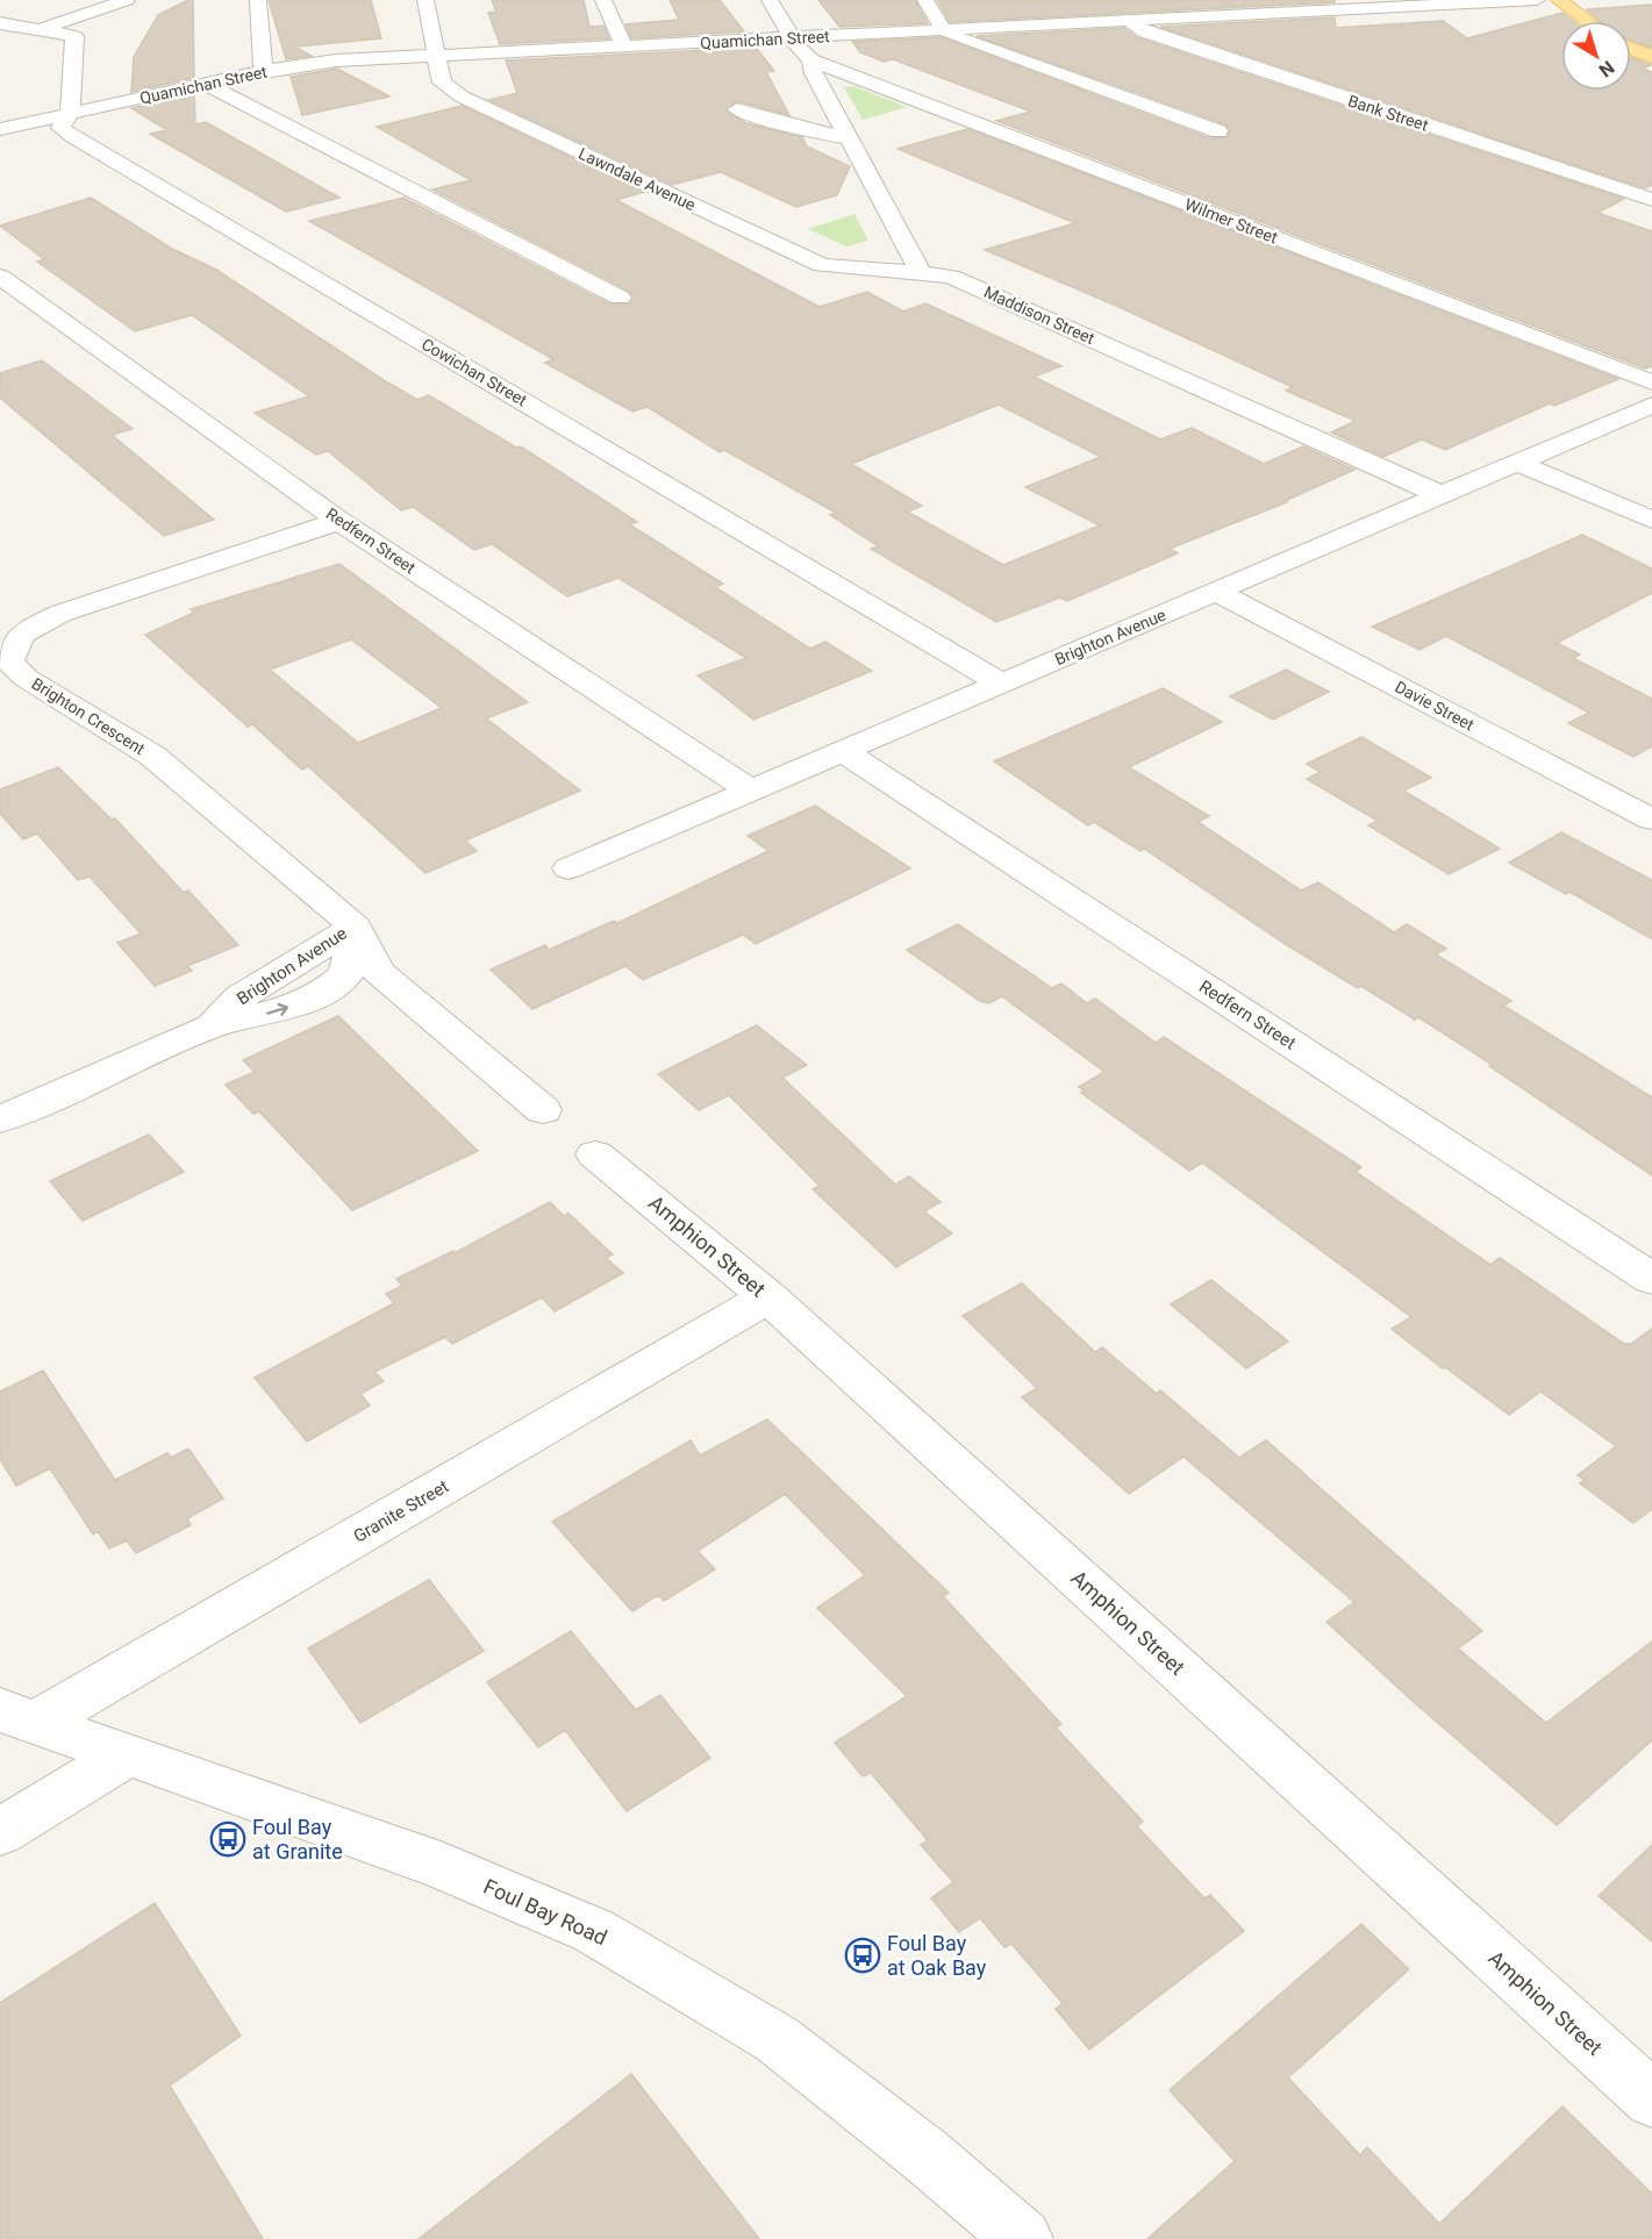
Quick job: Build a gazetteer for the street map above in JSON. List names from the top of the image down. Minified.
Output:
{"streets":{"street":["Quamichan Street","Bank Street","Lawndale Avenue","Wilmer Street","Maddison Street","Cowichan Street","Redfern Street","Brighton Avenue","Davie Street","Brighton Crescent","Amphion Street","Granite Street","Foul Bay Road"]},"crossings":[["Quamichan Street","Bank Street"],["Quamichan Street","Lawndale Avenue"],["Quamichan Street","Cowichan Street"],["Lawndale Avenue","Maddison Street"],["Maddison Street","Brighton Avenue"],["Cowichan Street","Brighton Avenue"],["Redfern Street","Brighton Avenue"],["Redfern Street","Brighton Crescent"],["Brighton Avenue","Davie Street"],["Brighton Avenue","Brighton Crescent"],["Amphion Street","Granite Street"],["Granite Street","Foul Bay Road"]],"places":{"bus stop":["Foul Bay at Granite","Foul Bay at Oak Bay"]},"north":"bottom right"}
